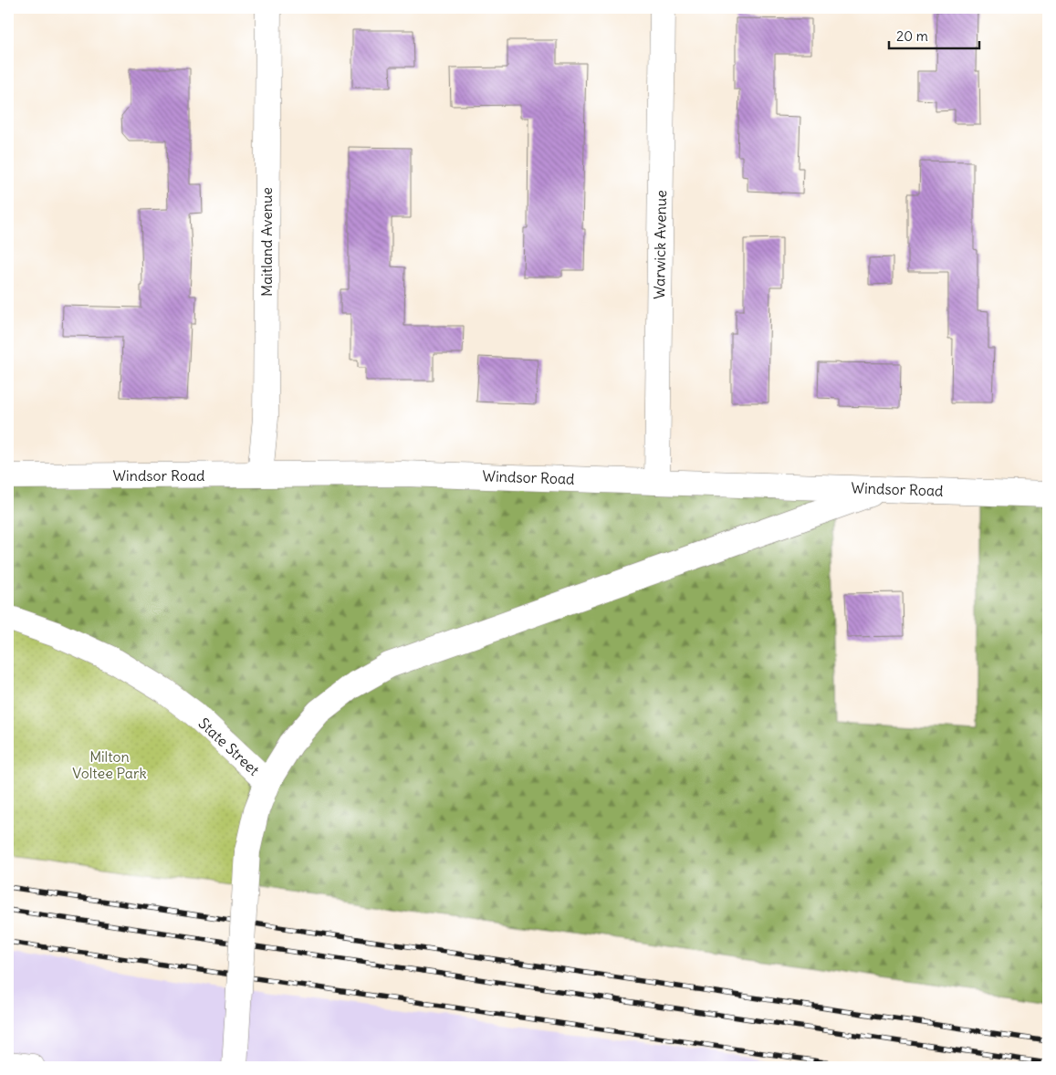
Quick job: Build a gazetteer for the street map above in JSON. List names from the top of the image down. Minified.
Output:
{"streets":{"street":["Maitland Avenue","Warwick Avenue","Windsor Road","State Street"]},"crossings":[["Maitland Avenue","Windsor Road"],["Warwick Avenue","Windsor Road"]],"parks":["Milton Voltee Park"],"scale_bar":"20 m"}
